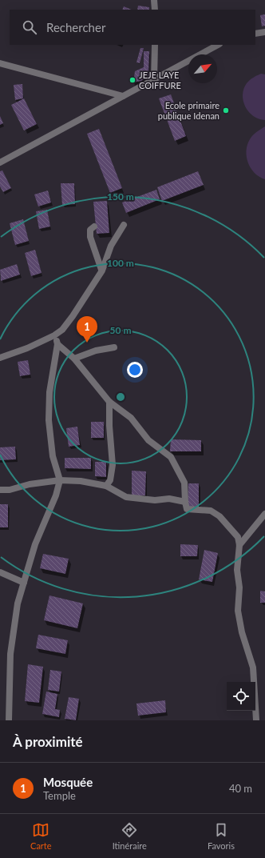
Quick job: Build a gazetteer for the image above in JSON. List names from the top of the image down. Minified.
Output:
{"places":["JEJE LAYE COIFFURE","Ecole primaire publique Idenan"],"north":"top right","page":{"search":"Rechercher","pins":"1","heading":"À proximité","list":[{"mark":"1","name":"Mosquée","note":"Temple","value":"40 m"}],"nav":["Carte","Itinéraire","Favoris"]},"rings":["150 m","100 m","50 m"]}
